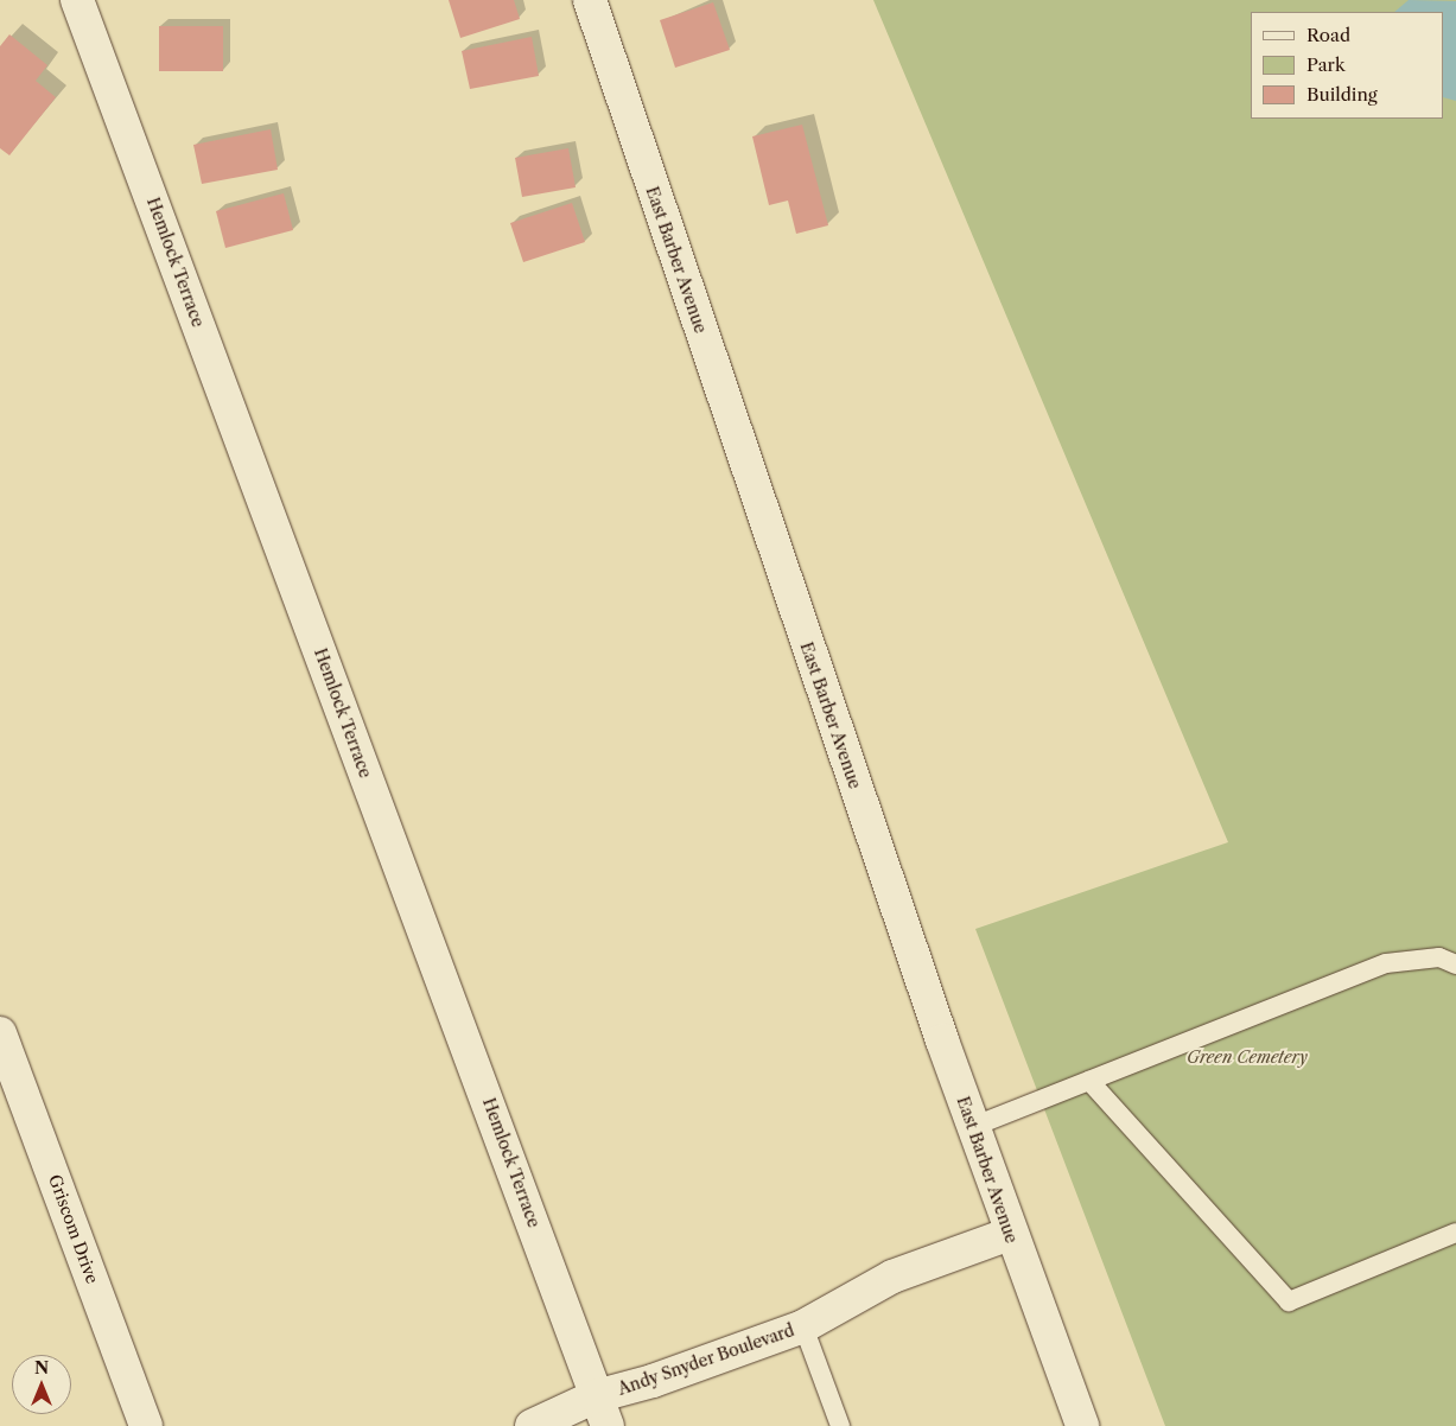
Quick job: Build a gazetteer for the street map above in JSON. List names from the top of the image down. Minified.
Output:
{"streets":{"street":["East Barber Avenue","Hemlock Terrace","Griscom Drive","Andy Snyder Boulevard"]},"crossings":[["East Barber Avenue","Andy Snyder Boulevard"],["Hemlock Terrace","Andy Snyder Boulevard"]],"parks":["Green Cemetery"],"legend":["Road","Park","Building"],"north":"top"}
